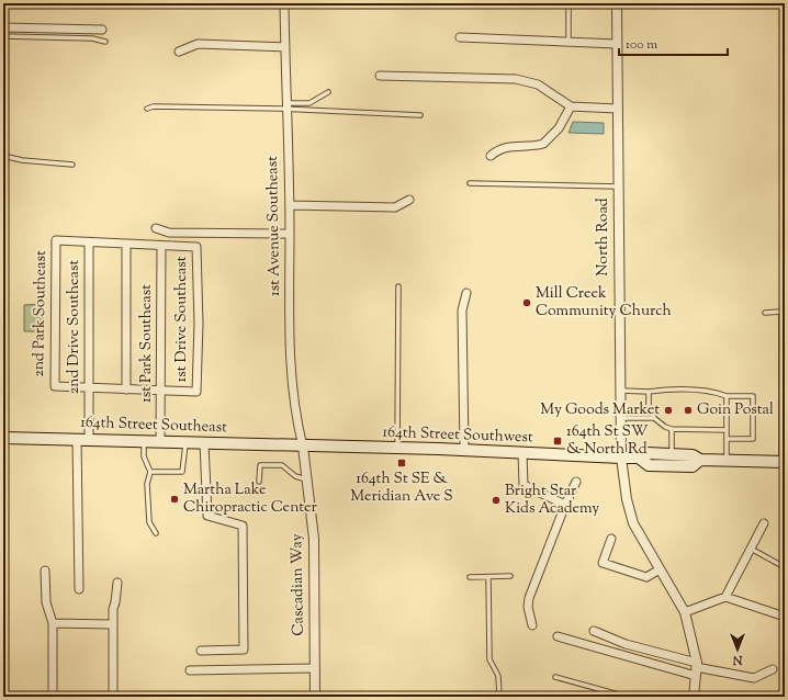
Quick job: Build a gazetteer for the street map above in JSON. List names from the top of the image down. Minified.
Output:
{"streets":{"main road":["164th Street Southeast","164th Street Southwest"],"street":["1st Avenue Southeast","North Road","2nd Park Southeast","1st Drive Southeast","2nd Drive Southeast","1st Park Southeast","Cascadian Way"]},"crossings":[["1st Avenue Southeast","164th Street Southeast"],["1st Avenue Southeast","164th Street Southwest"],["1st Avenue Southeast","Cascadian Way"],["North Road","164th Street Southwest"],["2nd Park Southeast","2nd Drive Southeast"],["1st Drive Southeast","1st Park Southeast"],["2nd Drive Southeast","164th Street Southeast"],["1st Park Southeast","164th Street Southeast"],["164th Street Southeast","164th Street Southwest"],["164th Street Southeast","Cascadian Way"],["164th Street Southwest","Cascadian Way"]],"places":{"other":["Mill Creek Community Church","My Goods Market","Goin Postal","Martha Lake Chiropractic Center","Bright Star Kids Academy"],"transit":["164th St SW & North Rd","164th St SE & Meridian Ave S"]},"scale_bar":"100 m","north":"bottom"}
